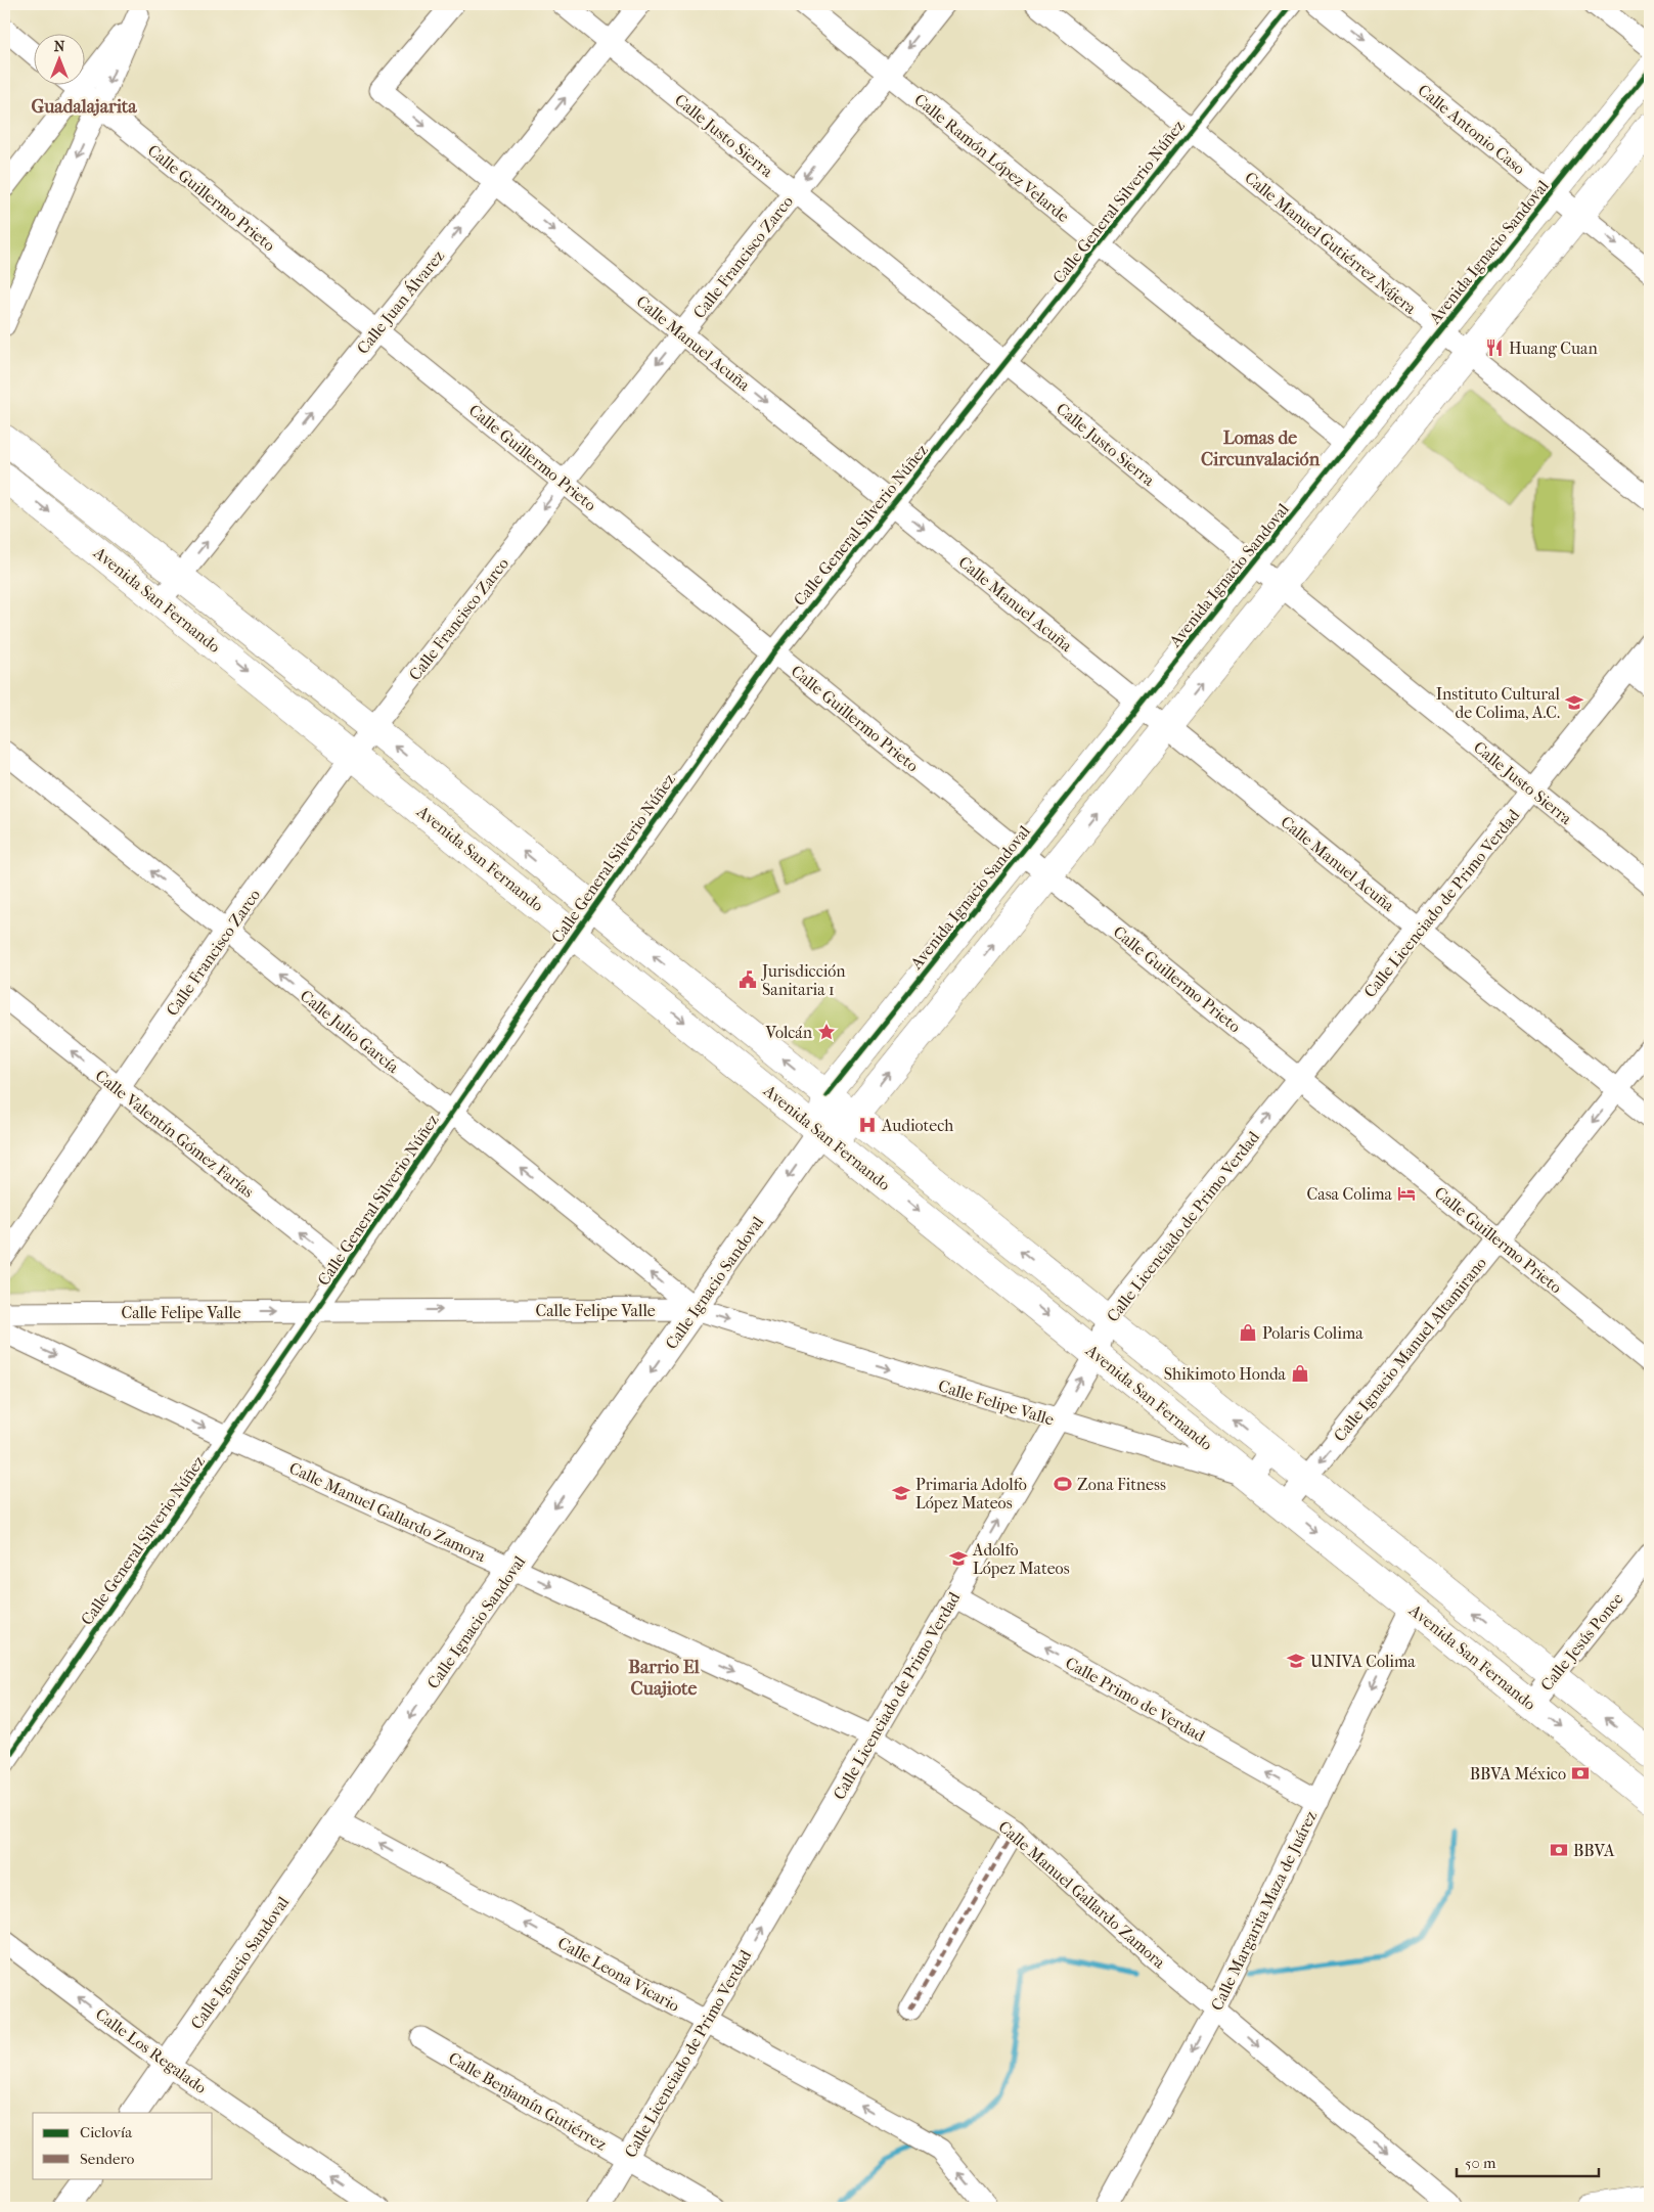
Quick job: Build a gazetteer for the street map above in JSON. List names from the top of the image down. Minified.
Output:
{"streets":{"main road":["Avenida Ignacio Sandoval","Avenida San Fernando"],"street":["Calle Antonio Caso","Calle Justo Sierra","Calle Ramón López Velarde","Calle Guillermo Prieto","Calle General Silverio Núñez","Calle Manuel Gutiérrez Nájera","Calle Francisco Zarco","Calle Juan Álvarez","Calle Manuel Acuña","Calle Licenciado de Primo Verdad","Calle Julio García","Calle Valentín Gómez Farías","Calle Ignacio Sandoval","Calle Felipe Valle","Calle Ignacio Manuel Altamirano","Calle Manuel Gallardo Zamora","Calle Jesús Ponce","Calle Primo de Verdad","Calle Margarita Maza de Juárez","Calle Leona Vicario","Calle Los Regalado","Calle Benjamín Gutiérrez"]},"crossings":[["Calle Antonio Caso","Avenida Ignacio Sandoval"],["Calle Justo Sierra","Calle General Silverio Núñez"],["Calle Justo Sierra","Avenida Ignacio Sandoval"],["Calle Justo Sierra","Calle Francisco Zarco"],["Calle Justo Sierra","Calle Juan Álvarez"],["Calle Justo Sierra","Calle Licenciado de Primo Verdad"],["Calle Ramón López Velarde","Calle General Silverio Núñez"],["Calle Ramón López Velarde","Avenida Ignacio Sandoval"],["Calle Ramón López Velarde","Calle Francisco Zarco"],["Calle Guillermo Prieto","Calle General Silverio Núñez"],["Calle Guillermo Prieto","Avenida Ignacio Sandoval"],["Calle Guillermo Prieto","Calle Francisco Zarco"],["Calle Guillermo Prieto","Calle Juan Álvarez"],["Calle Guillermo Prieto","Calle Licenciado de Primo Verdad"],["Calle Guillermo Prieto","Calle Ignacio Manuel Altamirano"],["Calle General Silverio Núñez","Calle Manuel Gutiérrez Nájera"],["Calle General Silverio Núñez","Calle Manuel Acuña"],["Calle General Silverio Núñez","Avenida San Fernando"],["Calle General Silverio Núñez","Calle Julio García"],["Calle General Silverio Núñez","Calle Valentín Gómez Farías"],["Calle General Silverio Núñez","Calle Felipe Valle"],["Calle General Silverio Núñez","Calle Manuel Gallardo Zamora"],["Calle Manuel Gutiérrez Nájera","Avenida Ignacio Sandoval"],["Avenida Ignacio Sandoval","Calle Manuel Acuña"],["Avenida Ignacio Sandoval","Avenida San Fernando"],["Avenida Ignacio Sandoval","Calle Ignacio Sandoval"],["Calle Francisco Zarco","Calle Manuel Acuña"],["Calle Francisco Zarco","Avenida San Fernando"],["Calle Francisco Zarco","Calle Julio García"],["Calle Francisco Zarco","Calle Valentín Gómez Farías"],["Calle Juan Álvarez","Calle Manuel Acuña"],["Calle Juan Álvarez","Avenida San Fernando"],["Calle Manuel Acuña","Calle Licenciado de Primo Verdad"],["Calle Manuel Acuña","Calle Ignacio Manuel Altamirano"],["Avenida San Fernando","Calle Licenciado de Primo Verdad"],["Avenida San Fernando","Calle Ignacio Sandoval"],["Avenida San Fernando","Calle Felipe Valle"],["Avenida San Fernando","Calle Ignacio Manuel Altamirano"],["Avenida San Fernando","Calle Jesús Ponce"],["Avenida San Fernando","Calle Margarita Maza de Juárez"],["Calle Licenciado de Primo Verdad","Calle Felipe Valle"],["Calle Licenciado de Primo Verdad","Calle Manuel Gallardo Zamora"],["Calle Licenciado de Primo Verdad","Calle Primo de Verdad"],["Calle Licenciado de Primo Verdad","Calle Leona Vicario"],["Calle Licenciado de Primo Verdad","Calle Benjamín Gutiérrez"],["Calle Julio García","Calle Ignacio Sandoval"],["Calle Julio García","Calle Felipe Valle"],["Calle Ignacio Sandoval","Calle Felipe Valle"],["Calle Ignacio Sandoval","Calle Manuel Gallardo Zamora"],["Calle Ignacio Sandoval","Calle Leona Vicario"],["Calle Ignacio Sandoval","Calle Los Regalado"],["Calle Manuel Gallardo Zamora","Calle Margarita Maza de Juárez"],["Calle Primo de Verdad","Calle Margarita Maza de Juárez"]],"one_way":["Calle Antonio Caso","Calle Francisco Zarco","Calle Juan Álvarez","Calle Manuel Acuña","Calle Licenciado de Primo Verdad","Calle Julio García","Calle Valentín Gómez Farías","Calle Ignacio Sandoval","Calle Felipe Valle","Calle Ignacio Manuel Altamirano","Calle Manuel Gallardo Zamora","Calle Primo de Verdad","Calle Margarita Maza de Juárez","Calle Leona Vicario","Calle Los Regalado"],"districts":["Guadalajarita","Lomas de Circunvalación","Barrio El Cuajiote"],"places":{"restaurant":["Huang Cuan"],"school or university":["Instituto Cultural de Colima, A.C.","Primaria Adolfo López Mateos","Adolfo López Mateos","UNIVA Colima"],"public building":["Jurisdicción Sanitaria 1"],"place":["Volcán"],"hospital":["Audiotech"],"hotel":["Casa Colima"],"shop":["Polaris Colima","Shikimoto Honda"],"sports":["Zona Fitness"],"bank":["BBVA México","BBVA"]},"legend":["Ciclovía","Sendero"],"scale_bar":"50 m","north":"top"}
